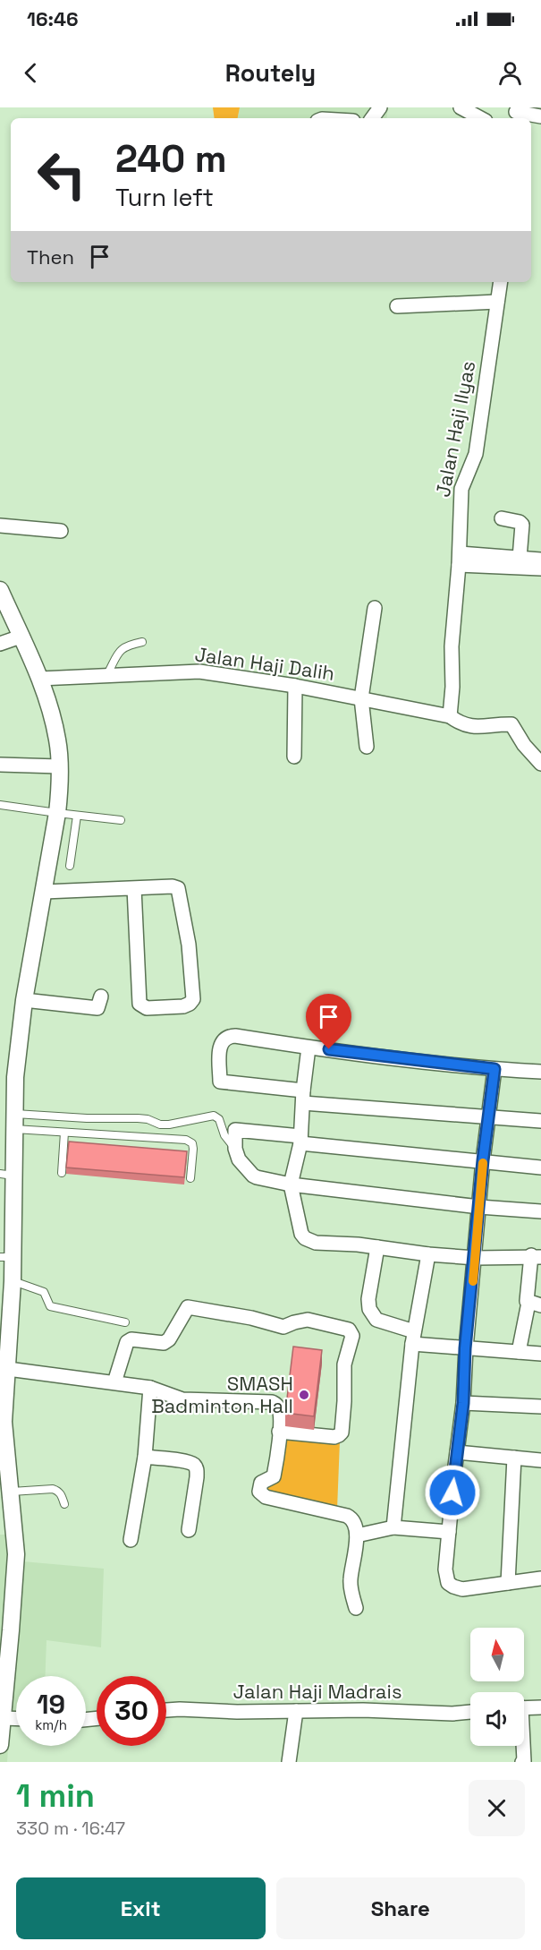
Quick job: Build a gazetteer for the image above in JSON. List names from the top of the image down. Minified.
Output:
{"streets":{"street":["Jalan Haji Ilyas","Jalan Haji Dalih","Jalan Haji Madrais"]},"crossings":[["Jalan Haji Ilyas","Jalan Haji Dalih"]],"places":["SMASH Badminton Hall"],"north":"top","page":{"status":"16:46","header":"Routely","turn":["240 m","Turn left"],"then":"Then","speed":"19 km/h","limit":"30","heading":["1 min","330 m · 16:47"],"buttons":["Exit","Share"]}}
